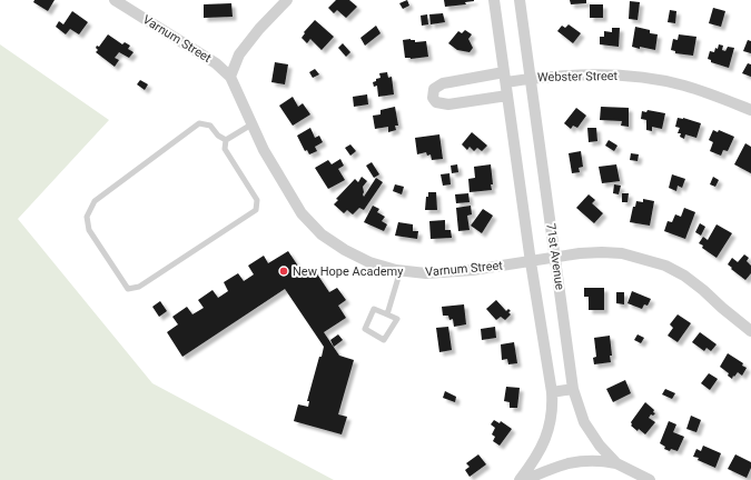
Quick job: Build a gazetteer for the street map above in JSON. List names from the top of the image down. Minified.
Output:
{"streets":{"street":["Varnum Street","Webster Street","71st Avenue"]},"crossings":[["Varnum Street","71st Avenue"],["Webster Street","71st Avenue"]],"places":["New Hope Academy"]}
